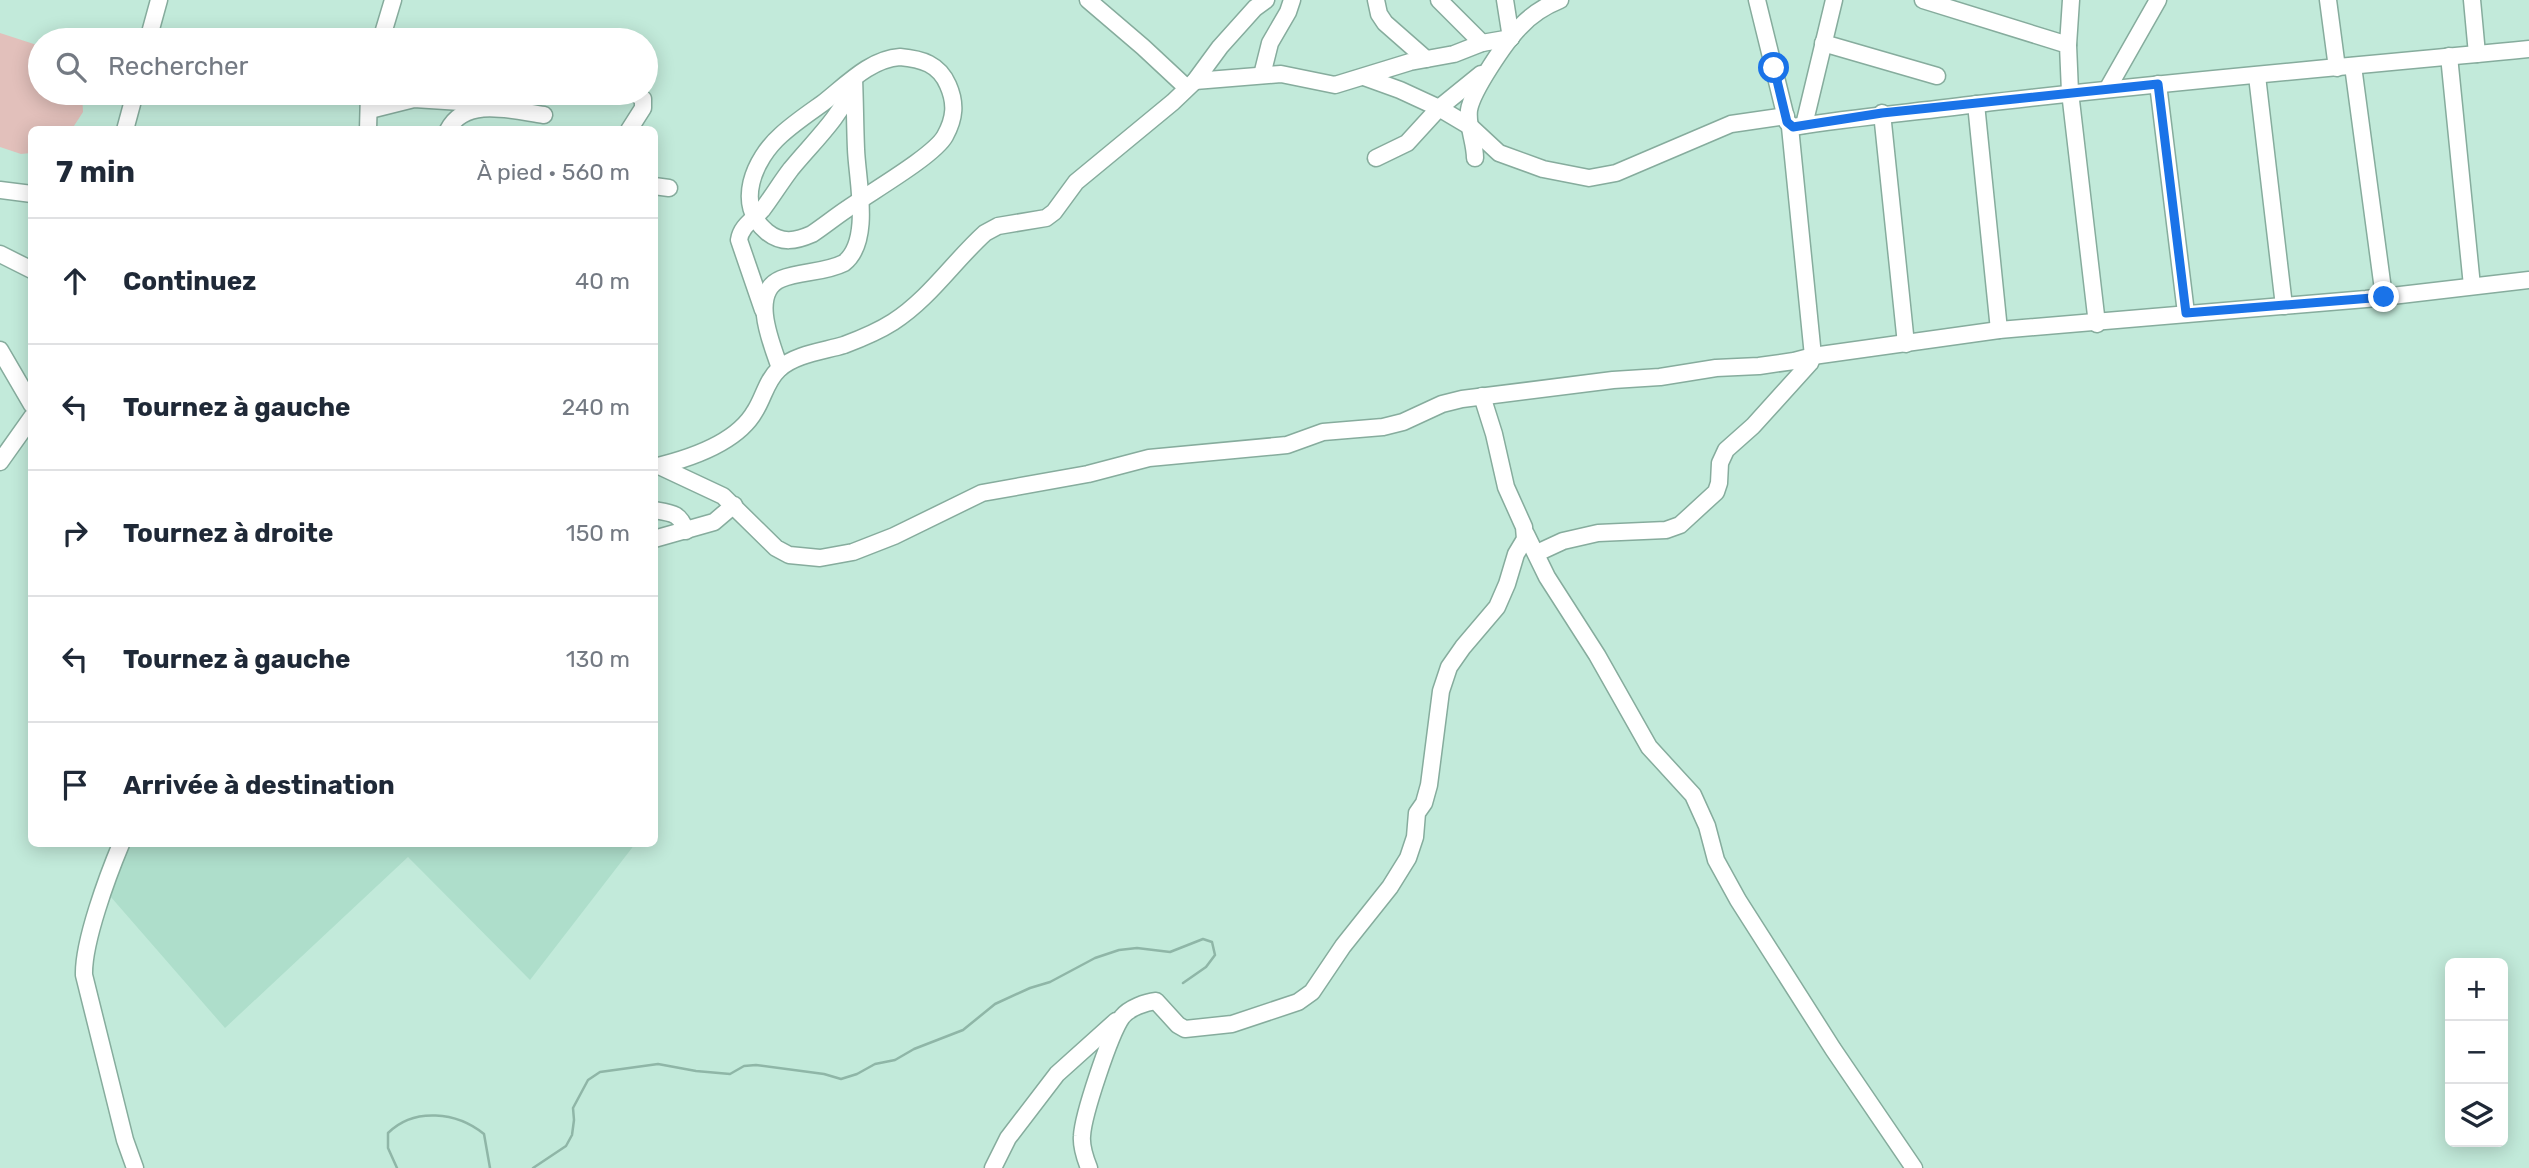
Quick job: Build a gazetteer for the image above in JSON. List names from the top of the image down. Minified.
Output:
{"page":{"search":"Rechercher","heading":["7 min","À pied · 560 m"],"list":[["Continuez","40 m"],["Tournez à gauche","240 m"],["Tournez à droite","150 m"],["Tournez à gauche","130 m"],"Arrivée à destination"],"map_buttons":["+","−"]}}
